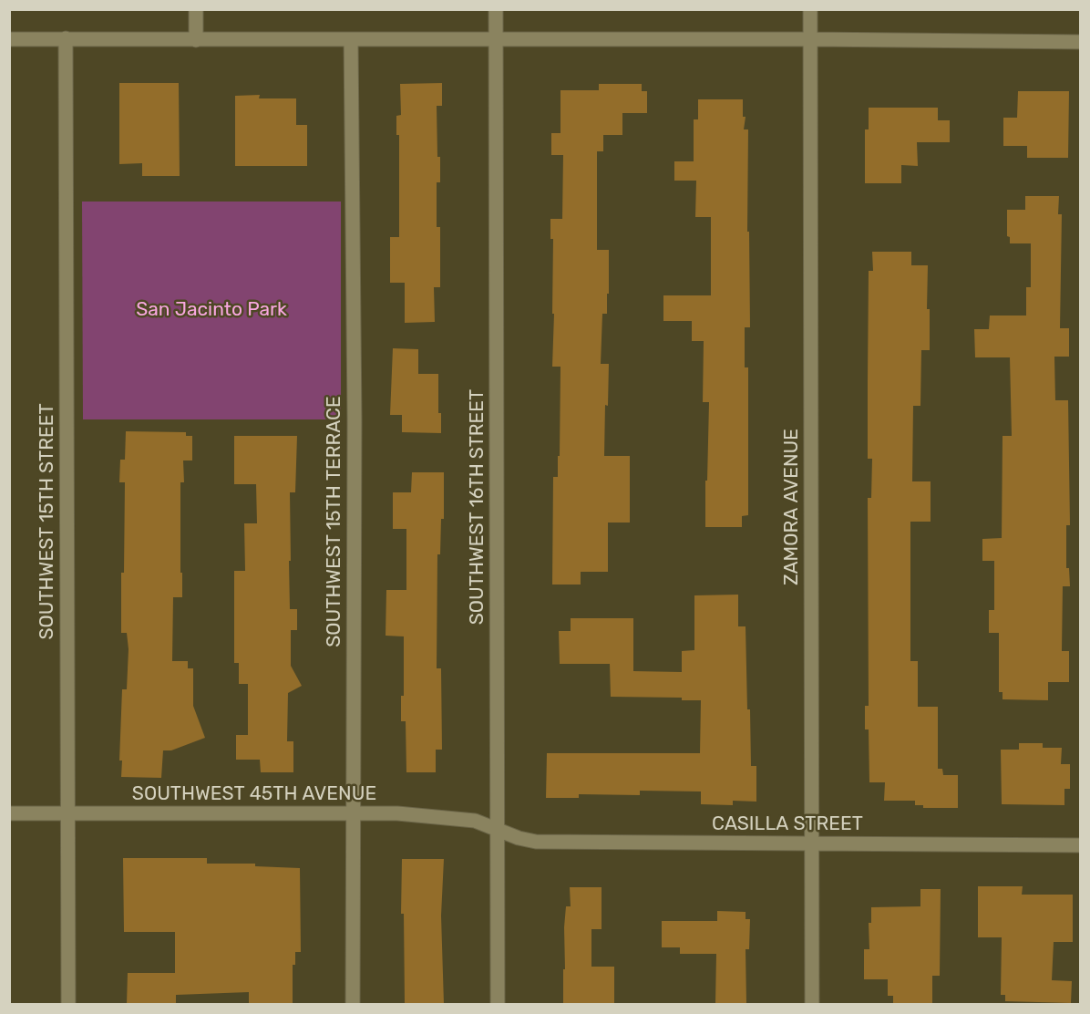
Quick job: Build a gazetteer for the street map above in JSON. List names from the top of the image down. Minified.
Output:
{"streets":{"street":["SOUTHWEST 16TH STREET","ZAMORA AVENUE","SOUTHWEST 15TH STREET","SOUTHWEST 15TH TERRACE","SOUTHWEST 45TH AVENUE","CASILLA STREET"]},"crossings":[["SOUTHWEST 16TH STREET","SOUTHWEST 45TH AVENUE"],["SOUTHWEST 16TH STREET","CASILLA STREET"],["ZAMORA AVENUE","CASILLA STREET"],["SOUTHWEST 15TH STREET","SOUTHWEST 45TH AVENUE"],["SOUTHWEST 15TH TERRACE","SOUTHWEST 45TH AVENUE"],["SOUTHWEST 45TH AVENUE","CASILLA STREET"]],"parks":["San Jacinto Park"]}
